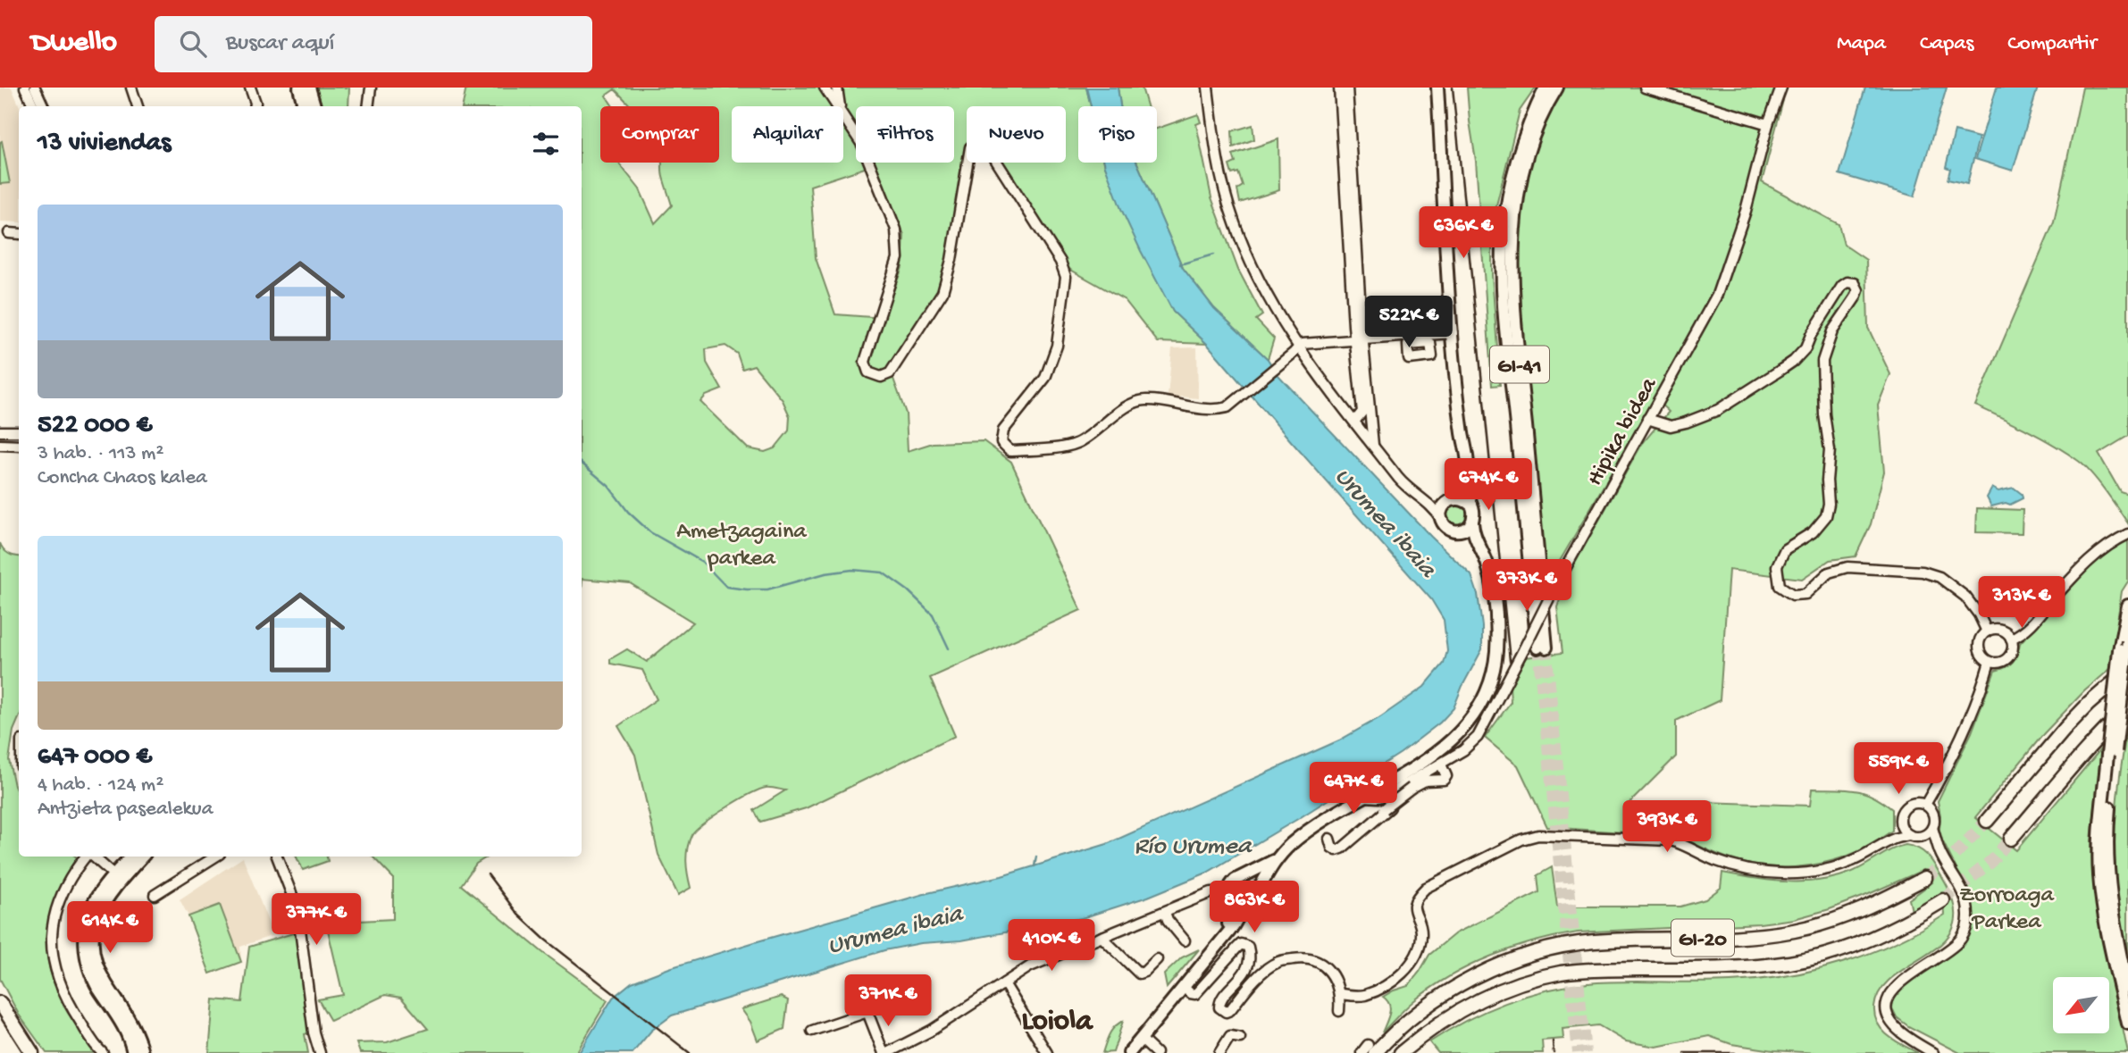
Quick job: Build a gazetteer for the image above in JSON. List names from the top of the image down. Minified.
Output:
{"streets":{"highway":["GI-20"],"main road":["GI-41"],"street":["Hipika bidea"]},"districts":["Loiola"],"water":["Urumea ibaia","Río Urumea"],"parks":["Ametzagaina parkea","Zorroaga Parkea"],"north":"bottom left","page":{"header":"Dwello","search":"Buscar aquí","nav":["Mapa","Capas","Compartir"],"chip":["Comprar","Alquilar","Filtros","Nuevo","Piso"],"heading":"13 viviendas","list":[{"name":"522 000 €","note":"3 hab. · 113 m² · Concha Chaos kalea"},{"name":"647 000 €","note":"4 hab. · 124 m² · Antzieta pasealekua"}],"price":["636K €","522K €","674K €","373K €","313K €","559K €","647K €","393K €","863K €","377K €","614K €","410K €","371K €"]}}
